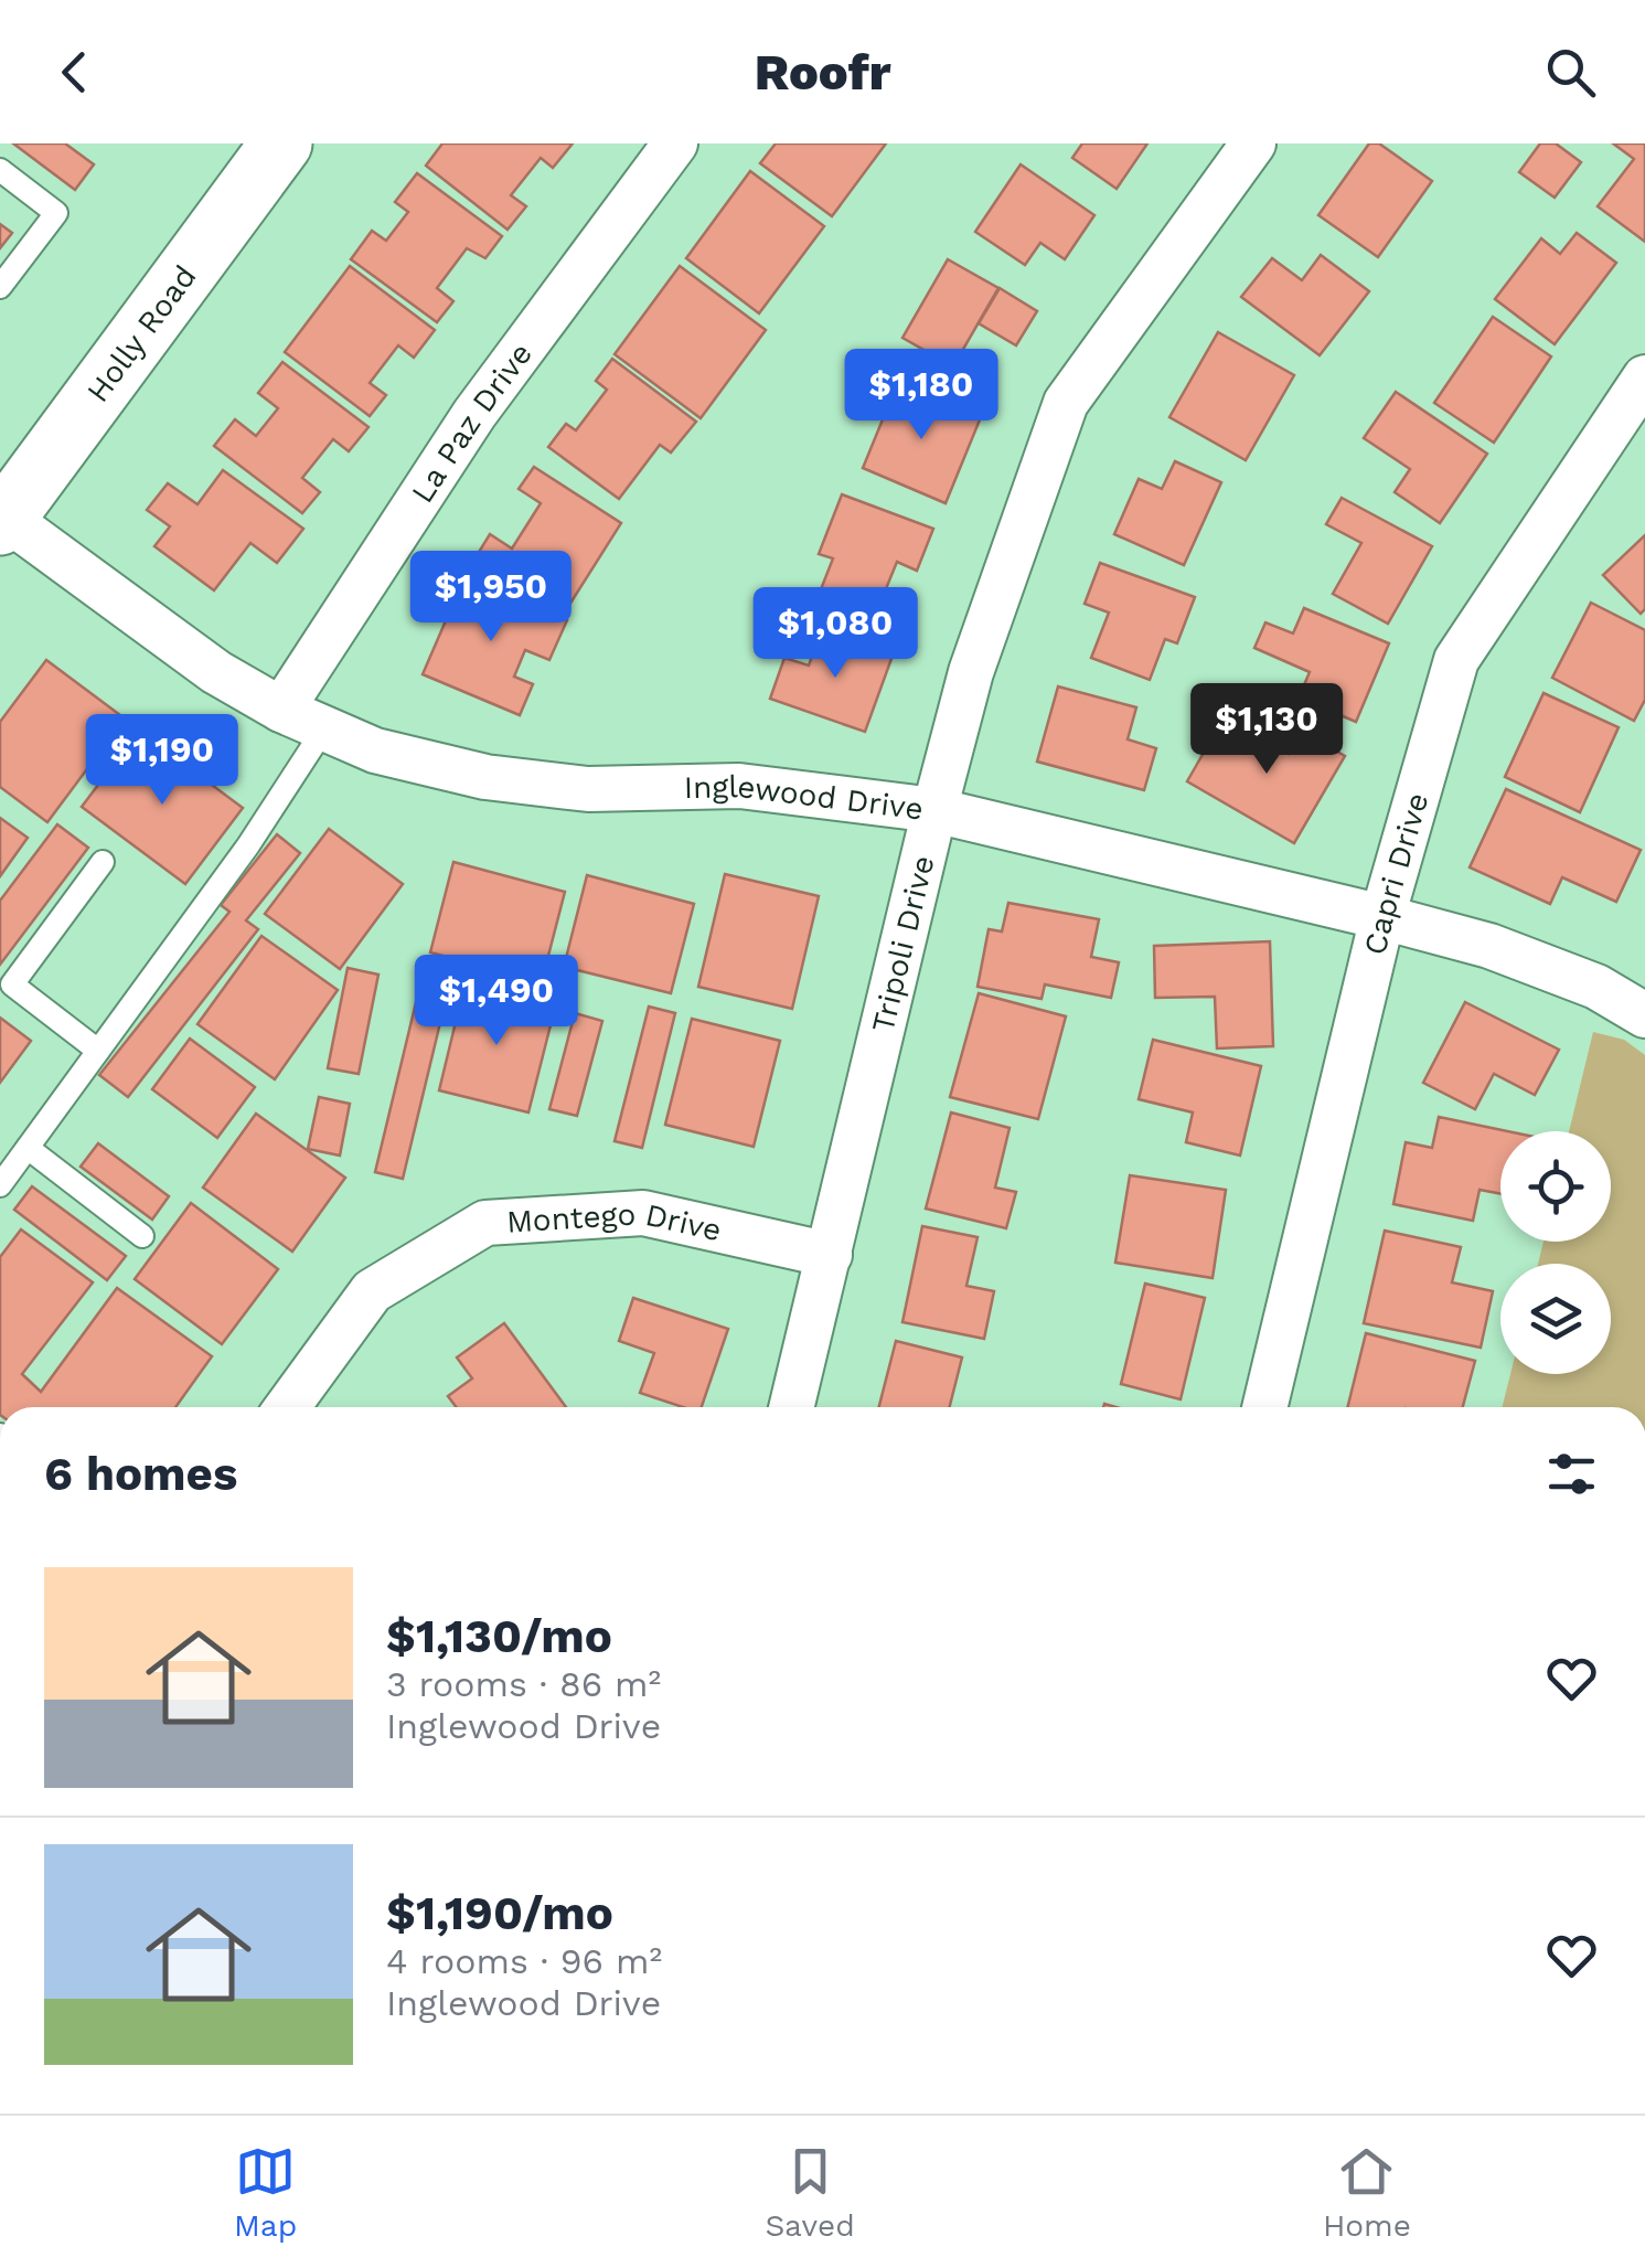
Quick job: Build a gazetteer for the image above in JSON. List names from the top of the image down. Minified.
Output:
{"streets":{"main road":["Holly Road"],"street":["La Paz Drive","Inglewood Drive","Capri Drive","Tripoli Drive","Montego Drive"]},"crossings":[["Holly Road","Inglewood Drive"],["La Paz Drive","Inglewood Drive"],["Inglewood Drive","Capri Drive"],["Inglewood Drive","Tripoli Drive"],["Tripoli Drive","Montego Drive"]],"page":{"header":"Roofr","price":["$1,180","$1,950","$1,080","$1,130","$1,190","$1,490"],"heading":"6 homes","list":[{"name":"$1,130/mo","note":"3 rooms · 86 m² · Inglewood Drive"},{"name":"$1,190/mo","note":"4 rooms · 96 m² · Inglewood Drive"}],"tabs":["Map","Saved","Home"]}}
